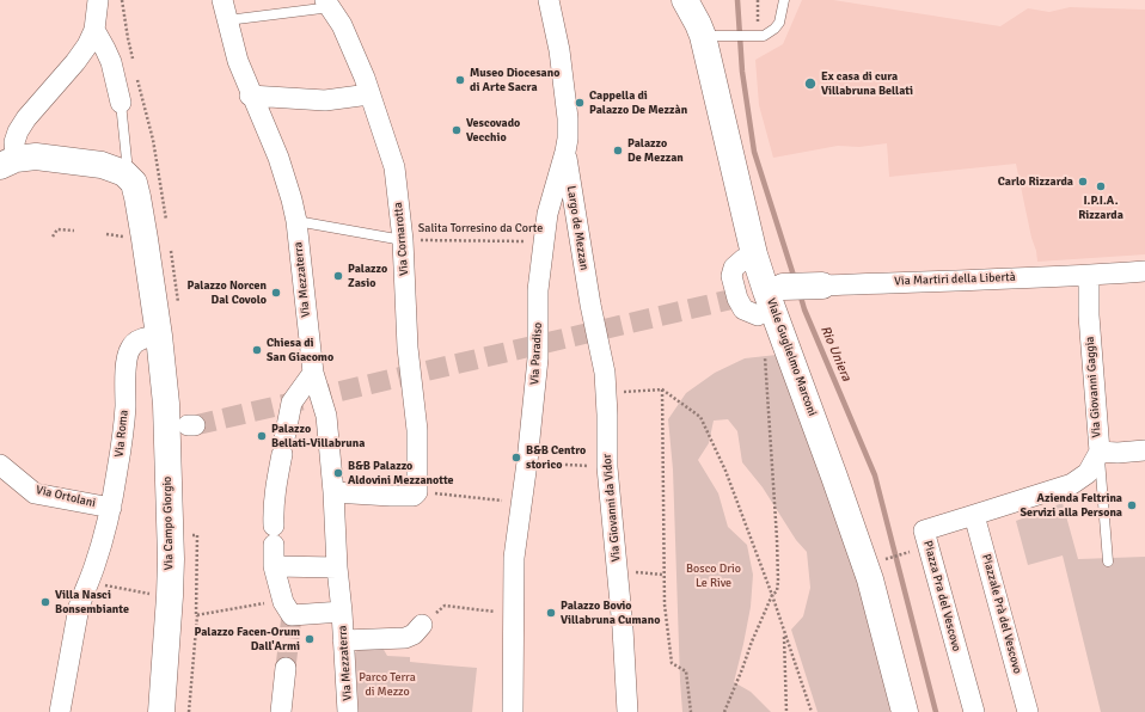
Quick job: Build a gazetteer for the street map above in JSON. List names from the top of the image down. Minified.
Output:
{"streets":{"street":["Largo de Mezzan","Via Cornarotta","Via Mezzaterra","Via Martiri della Libertà","Via Paradiso","Viale Guglielmo Marconi","Via Giovanni Gaggia","Via Roma","Via Ortolani","Via Giovanni da Vidor","Via Campo Giorgio","Piazza Pra del Vescovo","Piazzale Prà del Vescovo"],"lane":["Salita Torresino da Corte"]},"crossings":[["Salita Torresino da Corte","Via Cornarotta"],["Salita Torresino da Corte","Via Mezzaterra"],["Salita Torresino da Corte","Via Paradiso"],["Largo de Mezzan","Via Paradiso"],["Largo de Mezzan","Via Giovanni da Vidor"],["Via Martiri della Libertà","Viale Guglielmo Marconi"],["Via Martiri della Libertà","Via Giovanni Gaggia"],["Via Roma","Via Ortolani"],["Via Roma","Via Campo Giorgio"],["Piazza Pra del Vescovo","Piazzale Prà del Vescovo"]],"water":["Rio Uniera"],"parks":["Bosco Drio Le Rive","Parco Terra di Mezzo"],"places":["Museo Diocesano di Arte Sacra","Ex casa di cura Villabruna Bellati","Cappella di Palazzo De Mezzàn","Vescovado Vecchio","Palazzo De Mezzan","Carlo Rizzarda","I.P.I.A. Rizzarda","Palazzo Zasio","Palazzo Norcen Dal Covolo","Chiesa di San Giacomo","Palazzo Bellati-Villabruna","B&B Centro storico","B&B Palazzo Aldovini Mezzanotte","Azienda Feltrina Servizi alla Persona","Villa Nasci Bonsembiante","Palazzo Bovio Villabruna Cumano","Palazzo Facen-Orum Dall'Armi"]}
